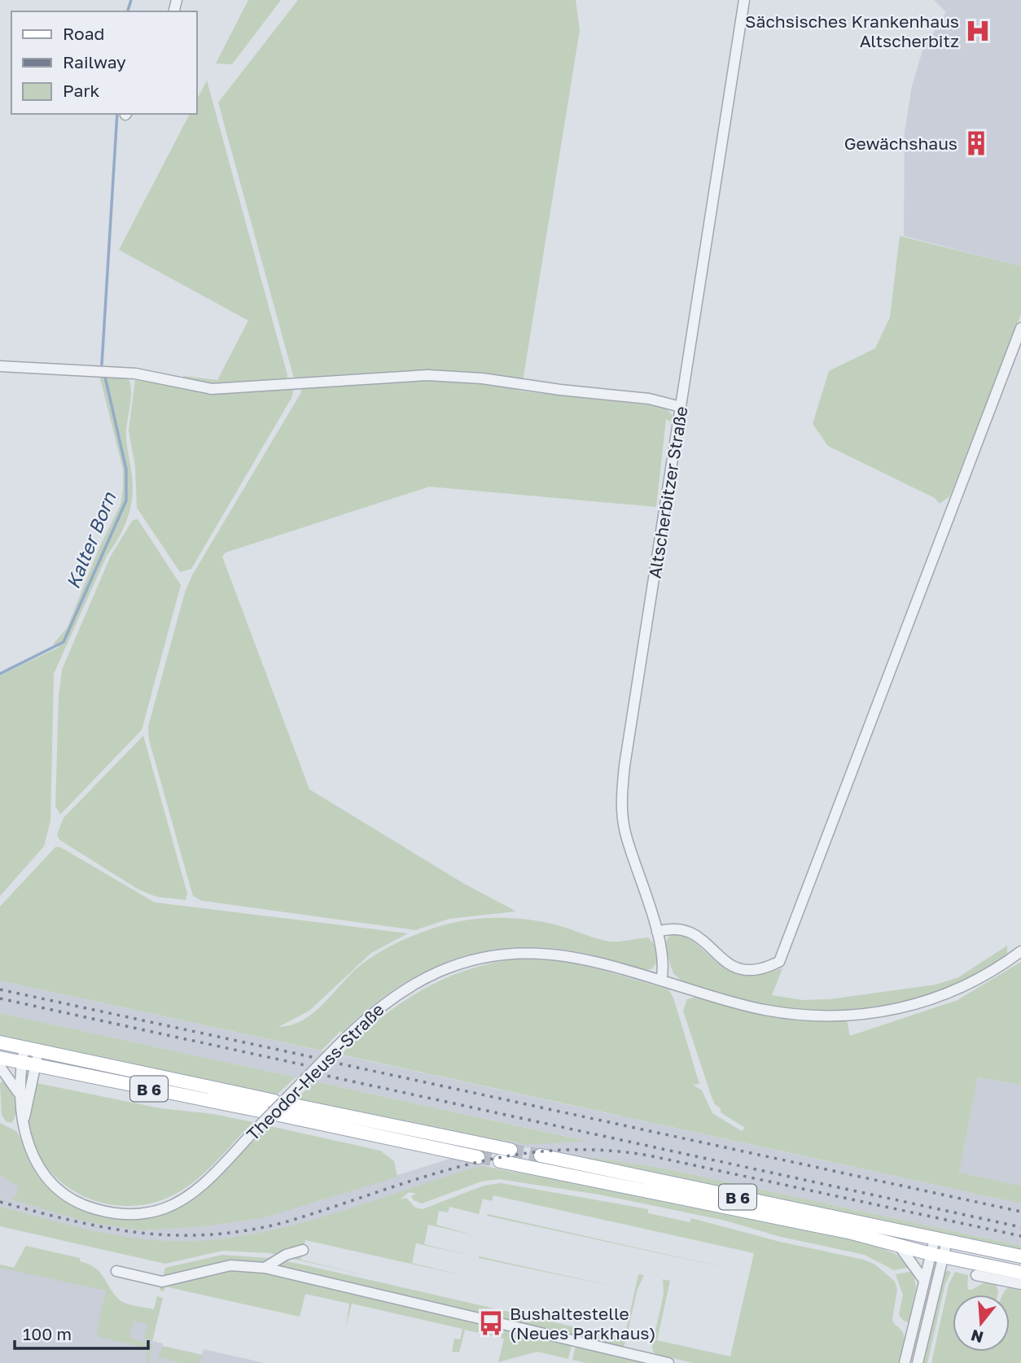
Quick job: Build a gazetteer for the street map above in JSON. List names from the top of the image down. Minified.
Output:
{"streets":{"main road":["B 6"],"street":["Altscherbitzer Straße","Theodor-Heuss-Straße"]},"crossings":[["Altscherbitzer Straße","Theodor-Heuss-Straße"],["Theodor-Heuss-Straße","B 6"]],"water":["Kalter Born"],"places":{"hospital":["Sächsisches Krankenhaus Altscherbitz"],"building":["Gewächshaus"],"bus stop":["Bushaltestelle (Neues Parkhaus)"]},"legend":["Road","Railway","Park"],"scale_bar":"100 m","north":"bottom"}
